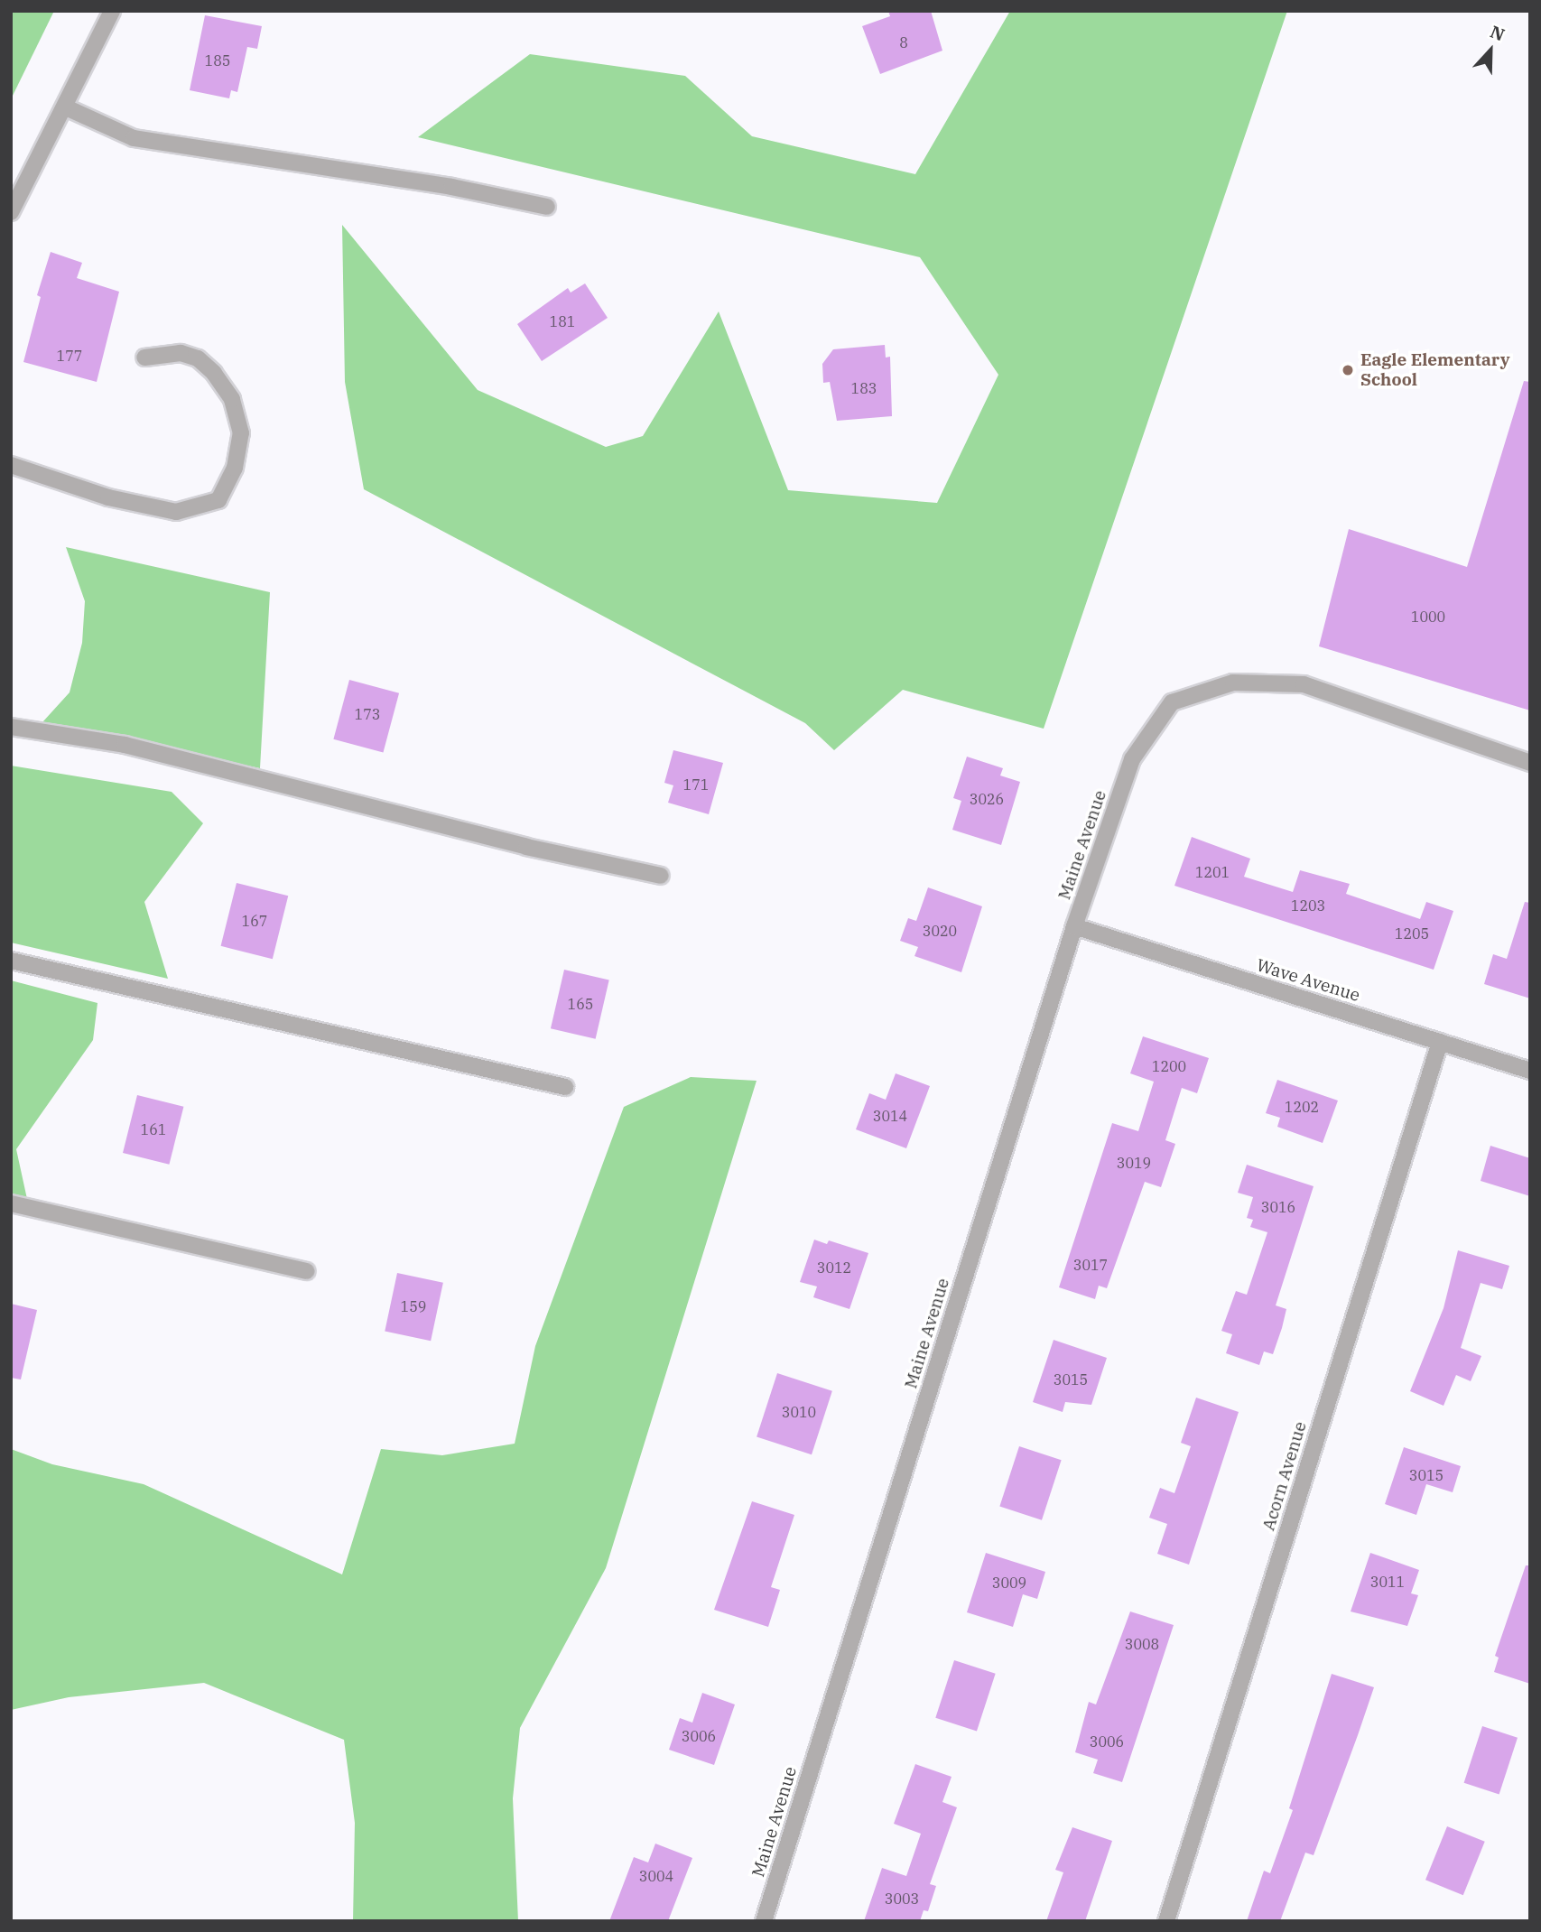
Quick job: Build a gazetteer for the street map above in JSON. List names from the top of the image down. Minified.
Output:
{"streets":{"street":["Maine Avenue","Wave Avenue","Acorn Avenue"]},"crossings":[["Maine Avenue","Wave Avenue"],["Wave Avenue","Acorn Avenue"]],"places":["Eagle Elementary School"],"house_numbers":["8","185","181","177","183","1000","173","171","3026","1201","1203","167","3020","1205","165","1200","1202","3014","161","3019","3016","3017","3012","159","3015","3010","3015","3011","3009","3008","3006","3006","3004","3003"],"north":"top"}
